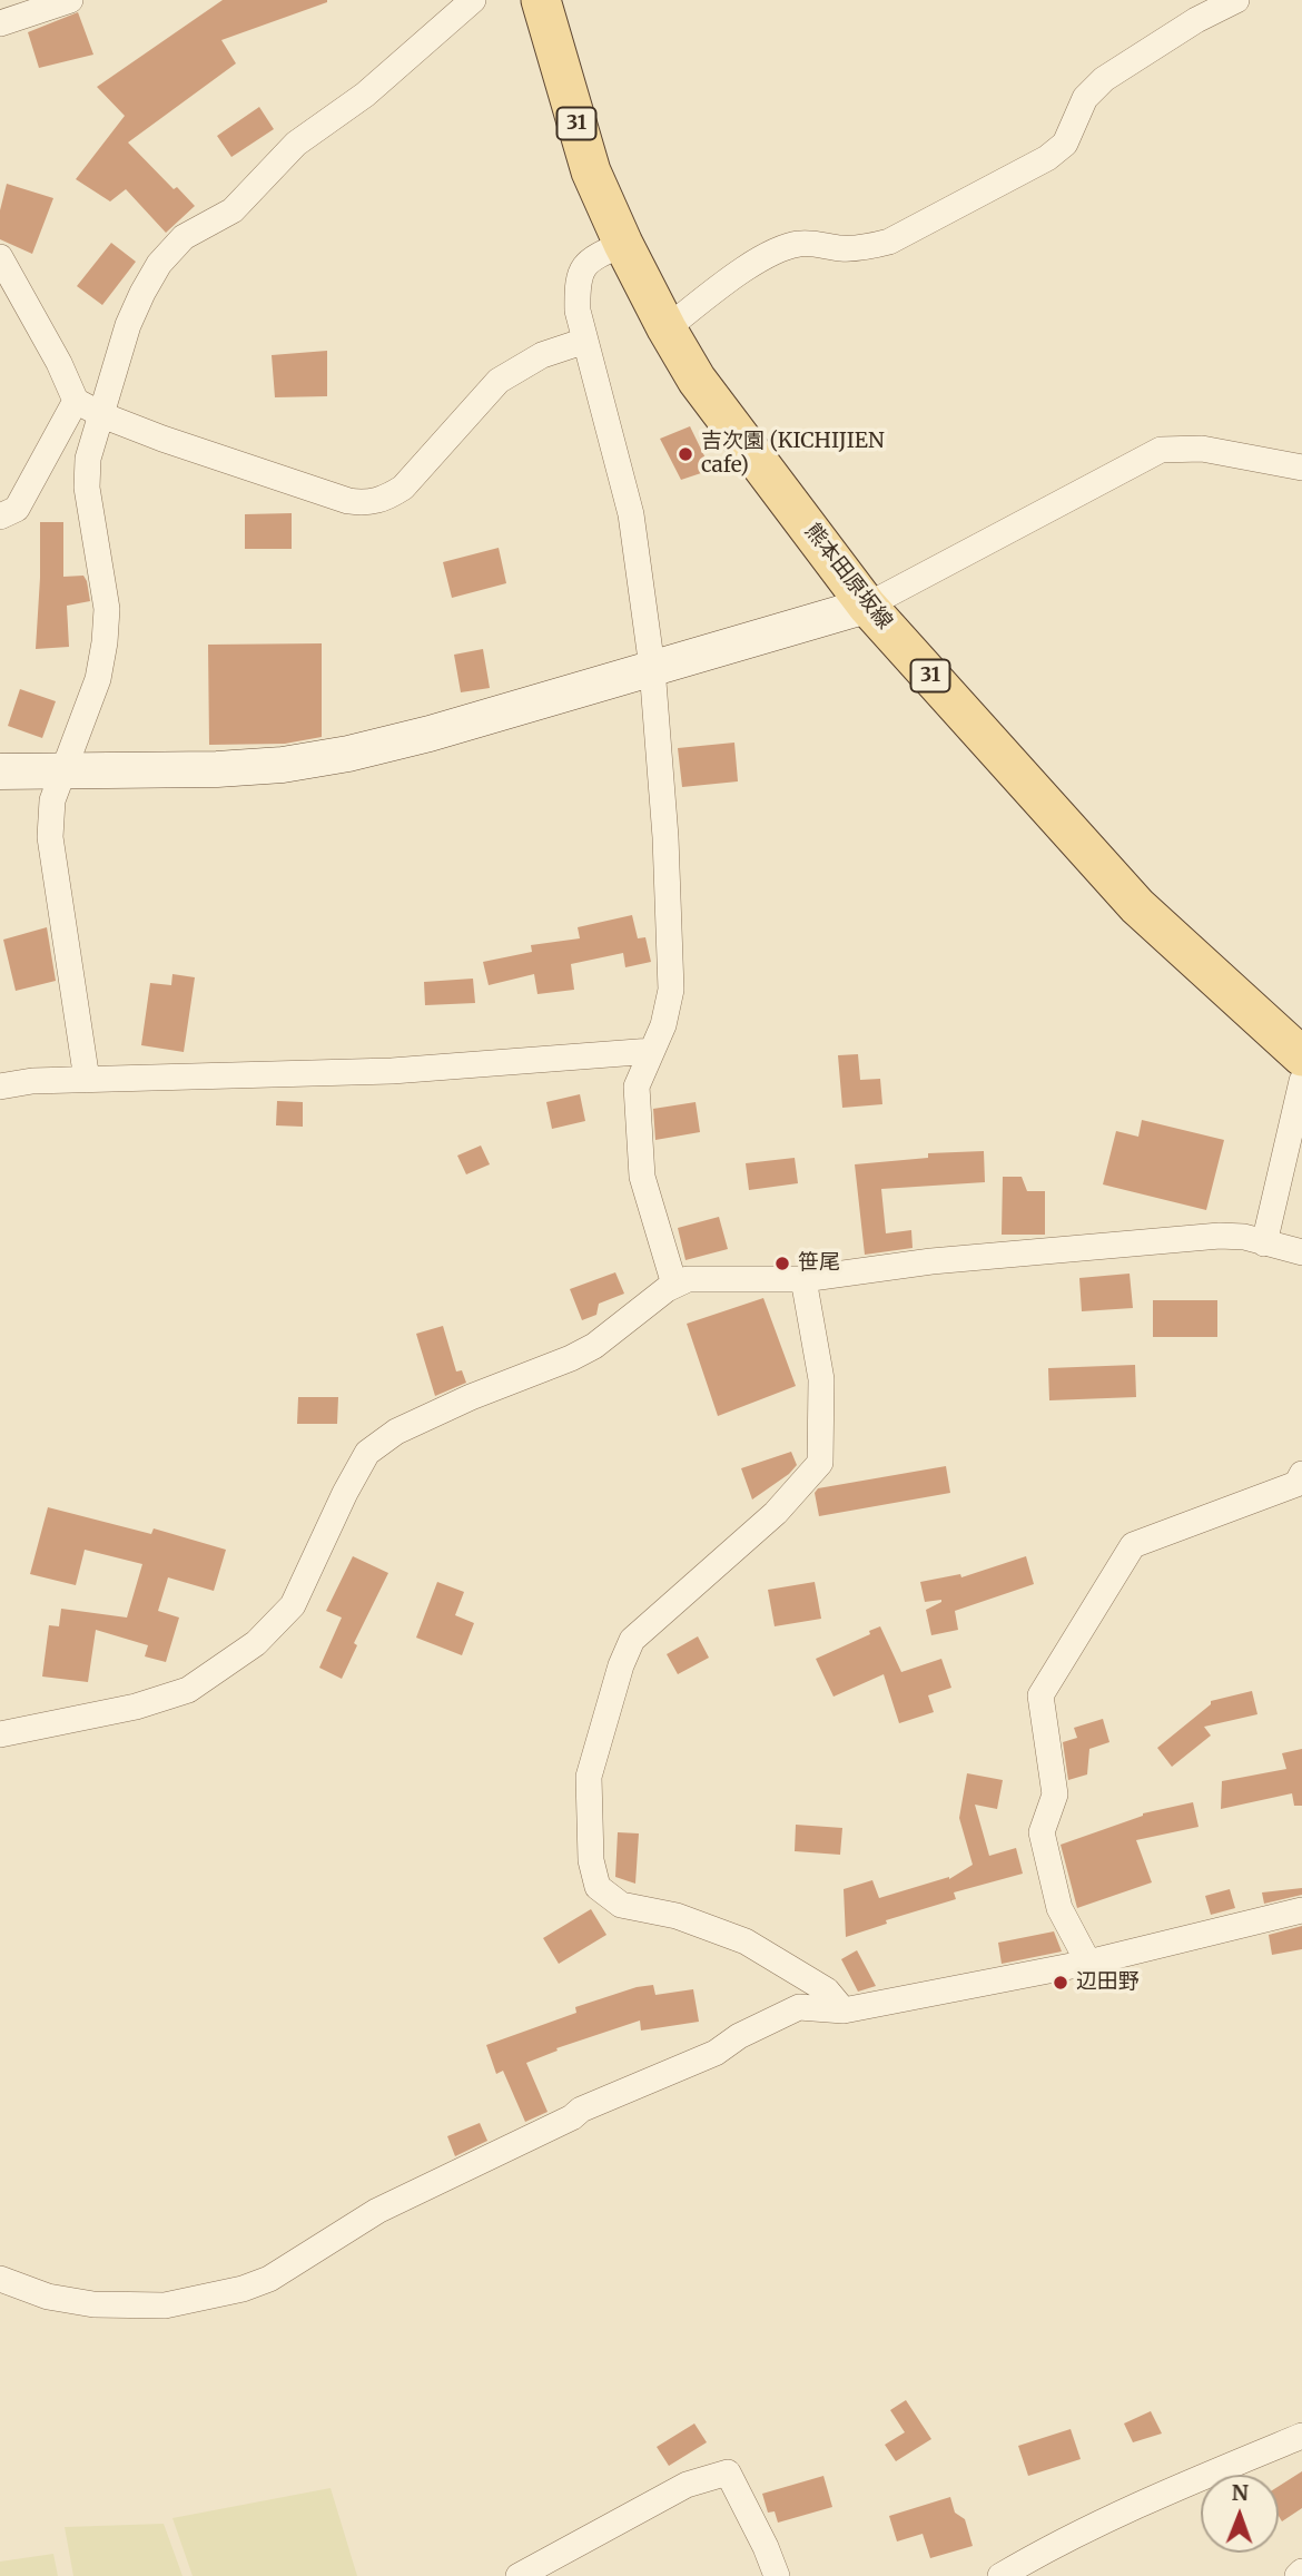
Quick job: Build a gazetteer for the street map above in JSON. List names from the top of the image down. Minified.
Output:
{"streets":{"main road":["31","熊本田原坂線"]},"places":["吉次園 (KICHIJIEN cafe)","笹尾","辺田野"],"north":"top"}
